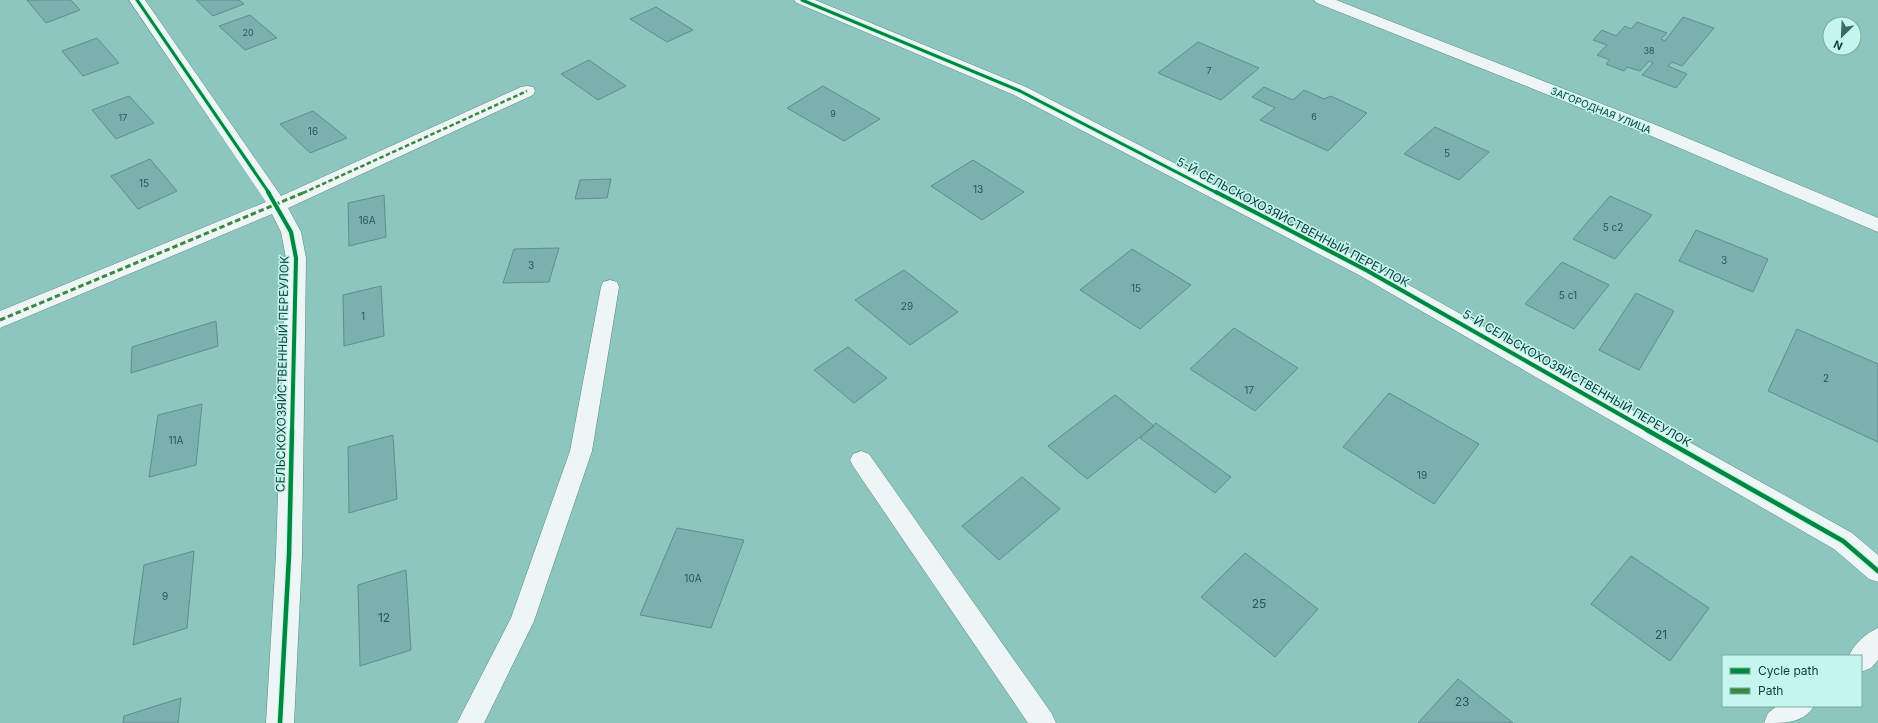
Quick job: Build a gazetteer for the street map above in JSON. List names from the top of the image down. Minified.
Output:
{"streets":{"street":["ЗАГОРОДНАЯ УЛИЦА","5-Й СЕЛЬСКОХОЗЯЙСТВЕННЫЙ ПЕРЕУЛОК","СЕЛЬСКОХОЗЯЙСТВЕННЫЙ ПЕРЕУЛОК"]},"house_numbers":["20","38","7","9","6","17","16","5","15","13","16А","5 с2","3","3","15","5 с1","29","1","2","17","11А","19","10А","9","25","12","21","23"],"legend":["Cycle path","Path"],"north":"bottom left"}
